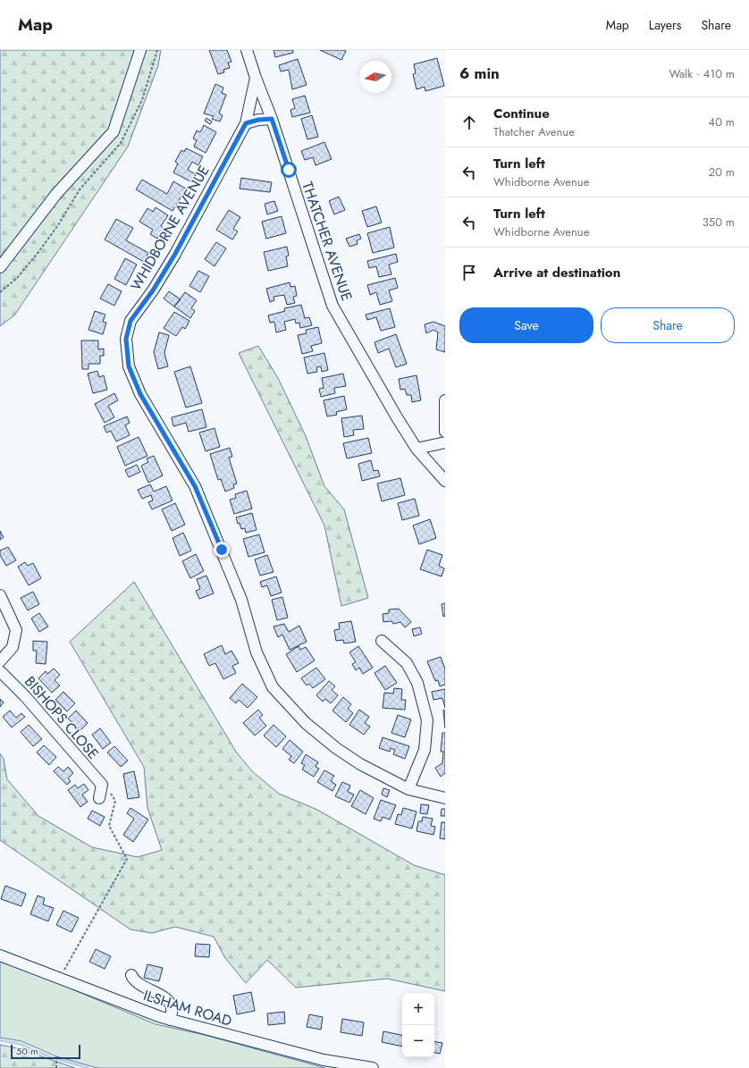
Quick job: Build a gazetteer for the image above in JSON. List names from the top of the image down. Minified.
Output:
{"streets":{"street":["WHIDBORNE AVENUE","THATCHER AVENUE","BISHOPS CLOSE","ILSHAM ROAD"]},"crossings":[["WHIDBORNE AVENUE","THATCHER AVENUE"]],"scale_bar":"50 m","north":"left","page":{"header":"Map","nav":["Map","Layers","Share"],"heading":["6 min","Walk · 410 m"],"list":[["Continue","Thatcher Avenue","40 m"],["Turn left","Whidborne Avenue","20 m"],["Turn left","Whidborne Avenue","350 m"],"Arrive at destination"],"buttons":["Save","Share"],"map_buttons":["+","−"],"scale":"50 m"}}
